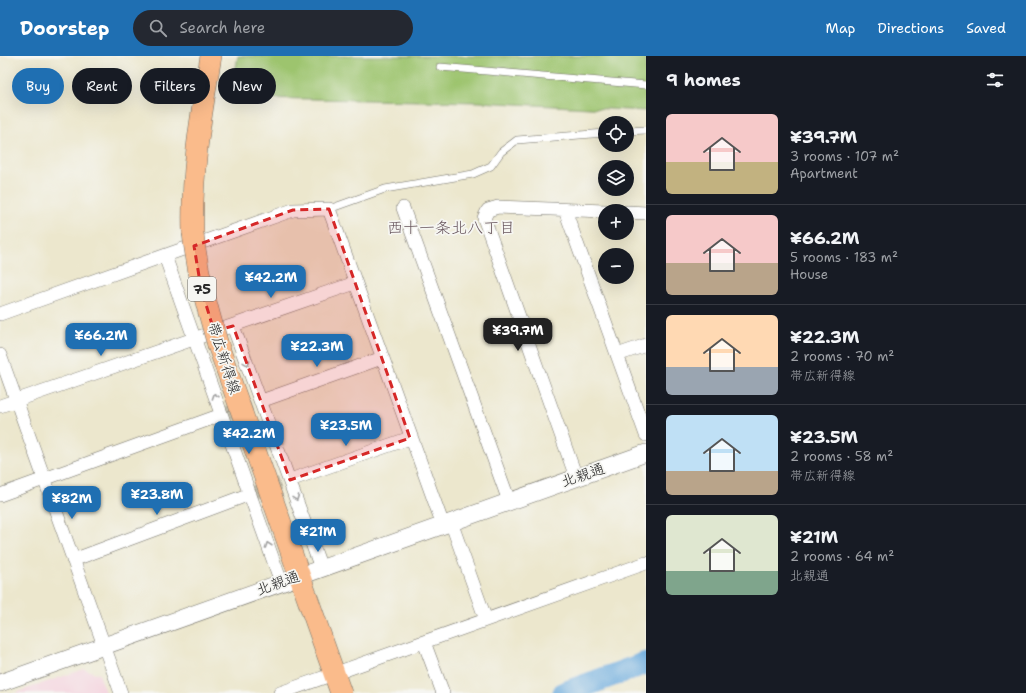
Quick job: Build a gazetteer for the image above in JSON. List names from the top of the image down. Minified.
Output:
{"streets":{"main road":["75","帯広新得線"],"street":["北親通"]},"crossings":[["帯広新得線","北親通"]],"districts":["西十一条北八丁目"],"page":{"header":"Doorstep","search":"Search here","nav":["Map","Directions","Saved"],"heading":"9 homes","chip":["Buy","Rent","Filters","New"],"list":[{"name":"¥39.7M","note":"3 rooms · 107 m² · Apartment"},{"name":"¥66.2M","note":"5 rooms · 183 m² · House"},{"name":"¥22.3M","note":"2 rooms · 70 m² · 帯広新得線"},{"name":"¥23.5M","note":"2 rooms · 58 m² · 帯広新得線"},{"name":"¥21M","note":"2 rooms · 64 m² · 北親通"}],"map_buttons":["+","−"],"price":["¥42.2M","¥39.7M","¥66.2M","¥22.3M","¥23.5M","¥42.2M","¥23.8M","¥82M","¥21M"]}}
